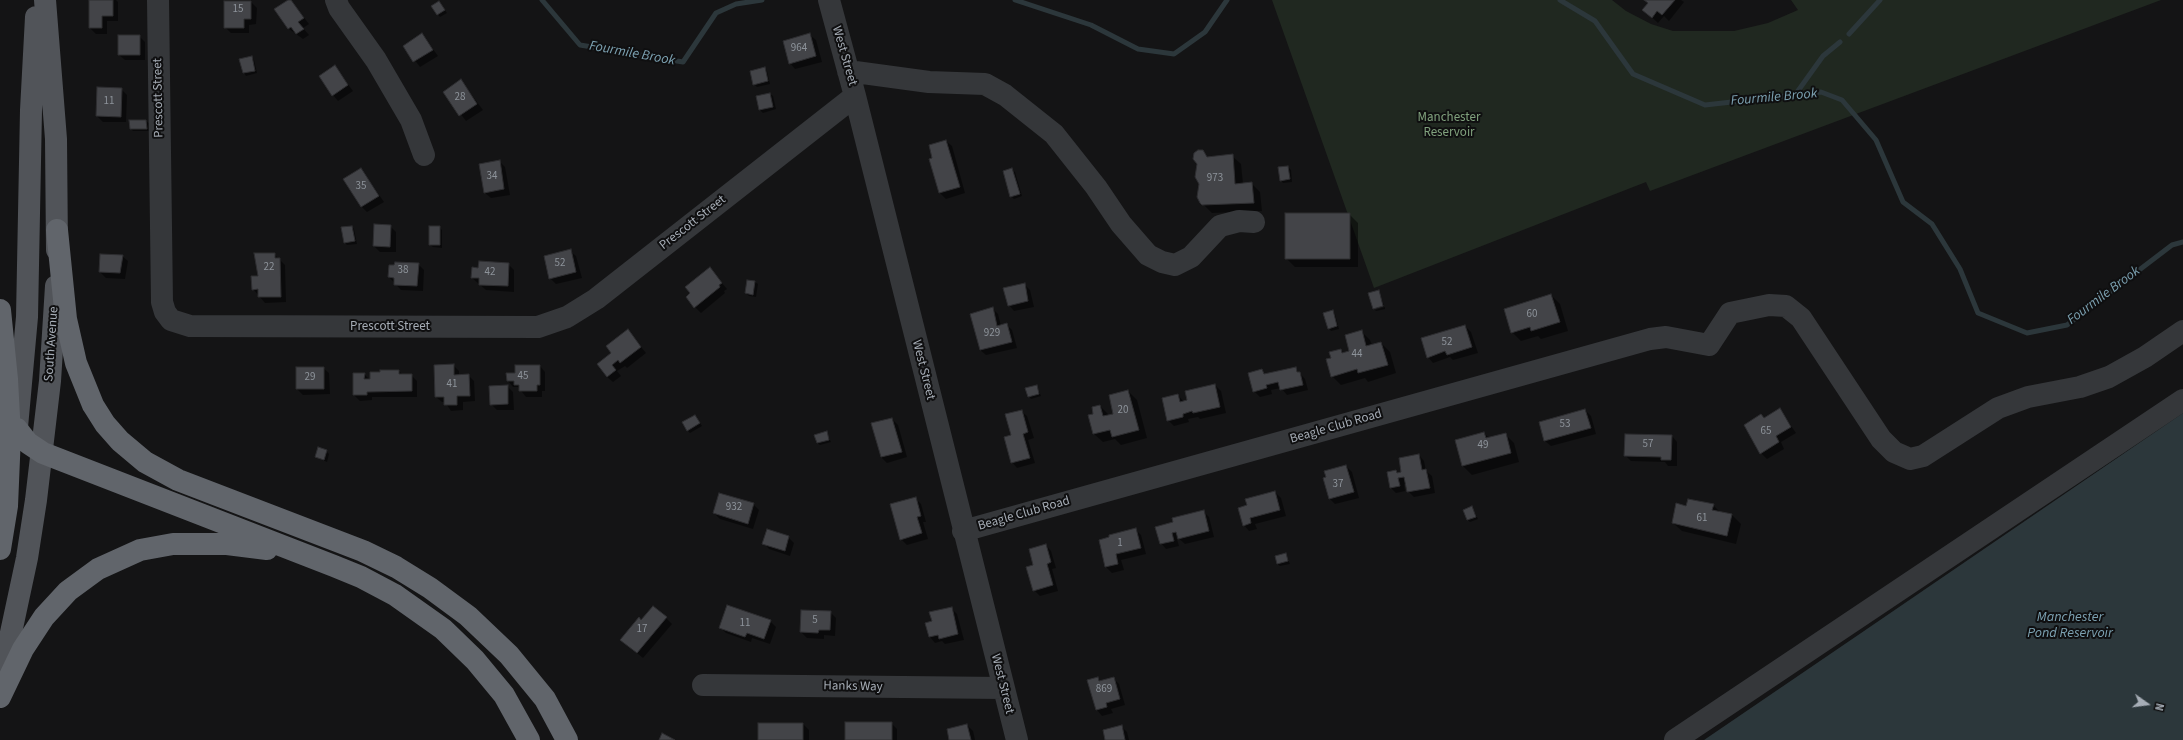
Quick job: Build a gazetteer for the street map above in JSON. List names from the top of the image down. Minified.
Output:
{"streets":{"highway":["South Avenue"],"street":["West Street","Prescott Street","Beagle Club Road","Hanks Way"]},"crossings":[["West Street","Prescott Street"],["West Street","Beagle Club Road"],["West Street","Hanks Way"]],"water":["Fourmile Brook","Manchester Pond Reservoir"],"parks":["Manchester Reservoir"],"house_numbers":["15","964","28","11","34","973","35","52","22","38","42","60","929","52","44","45","29","41","20","53","65","57","49","37","932","61","1","5","11","17","869"],"north":"right"}
